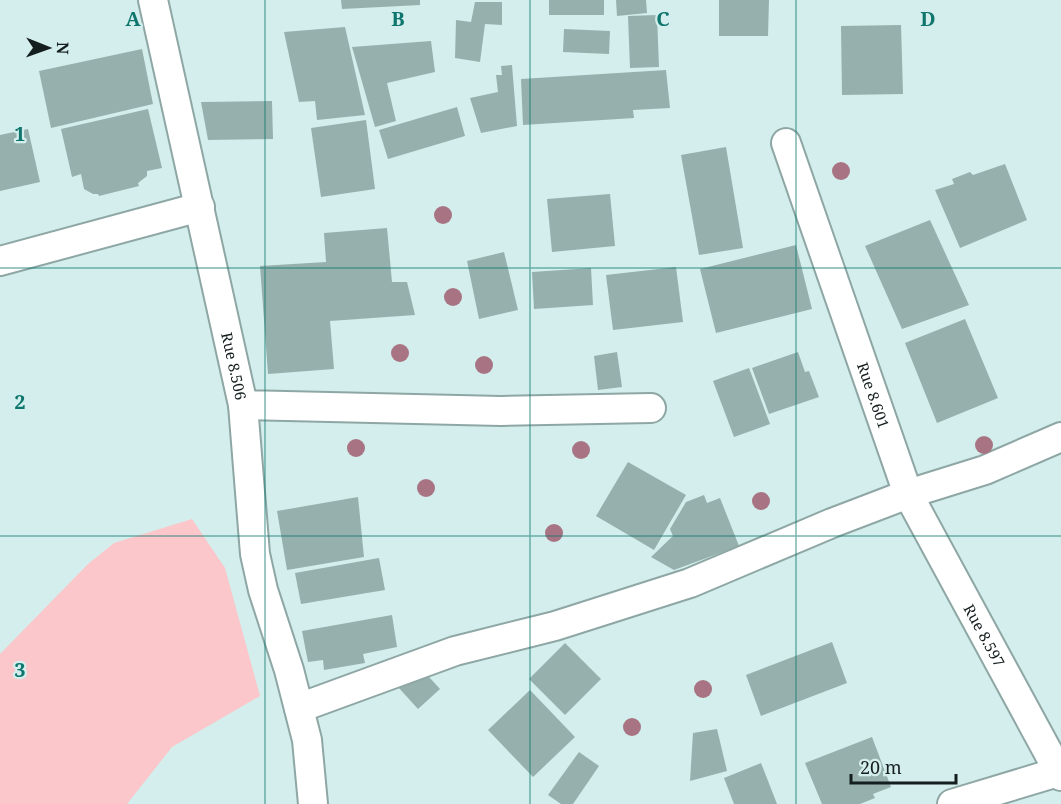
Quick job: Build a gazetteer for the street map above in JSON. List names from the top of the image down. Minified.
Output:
{"streets":{"street":["Rue 8.506","Rue 8.601","Rue 8.597"]},"crossings":[["Rue 8.601","Rue 8.597"]],"scale_bar":"20 m","north":"right","grid":{"columns":["A","B","C","D"],"rows":["1","2","3"]}}
